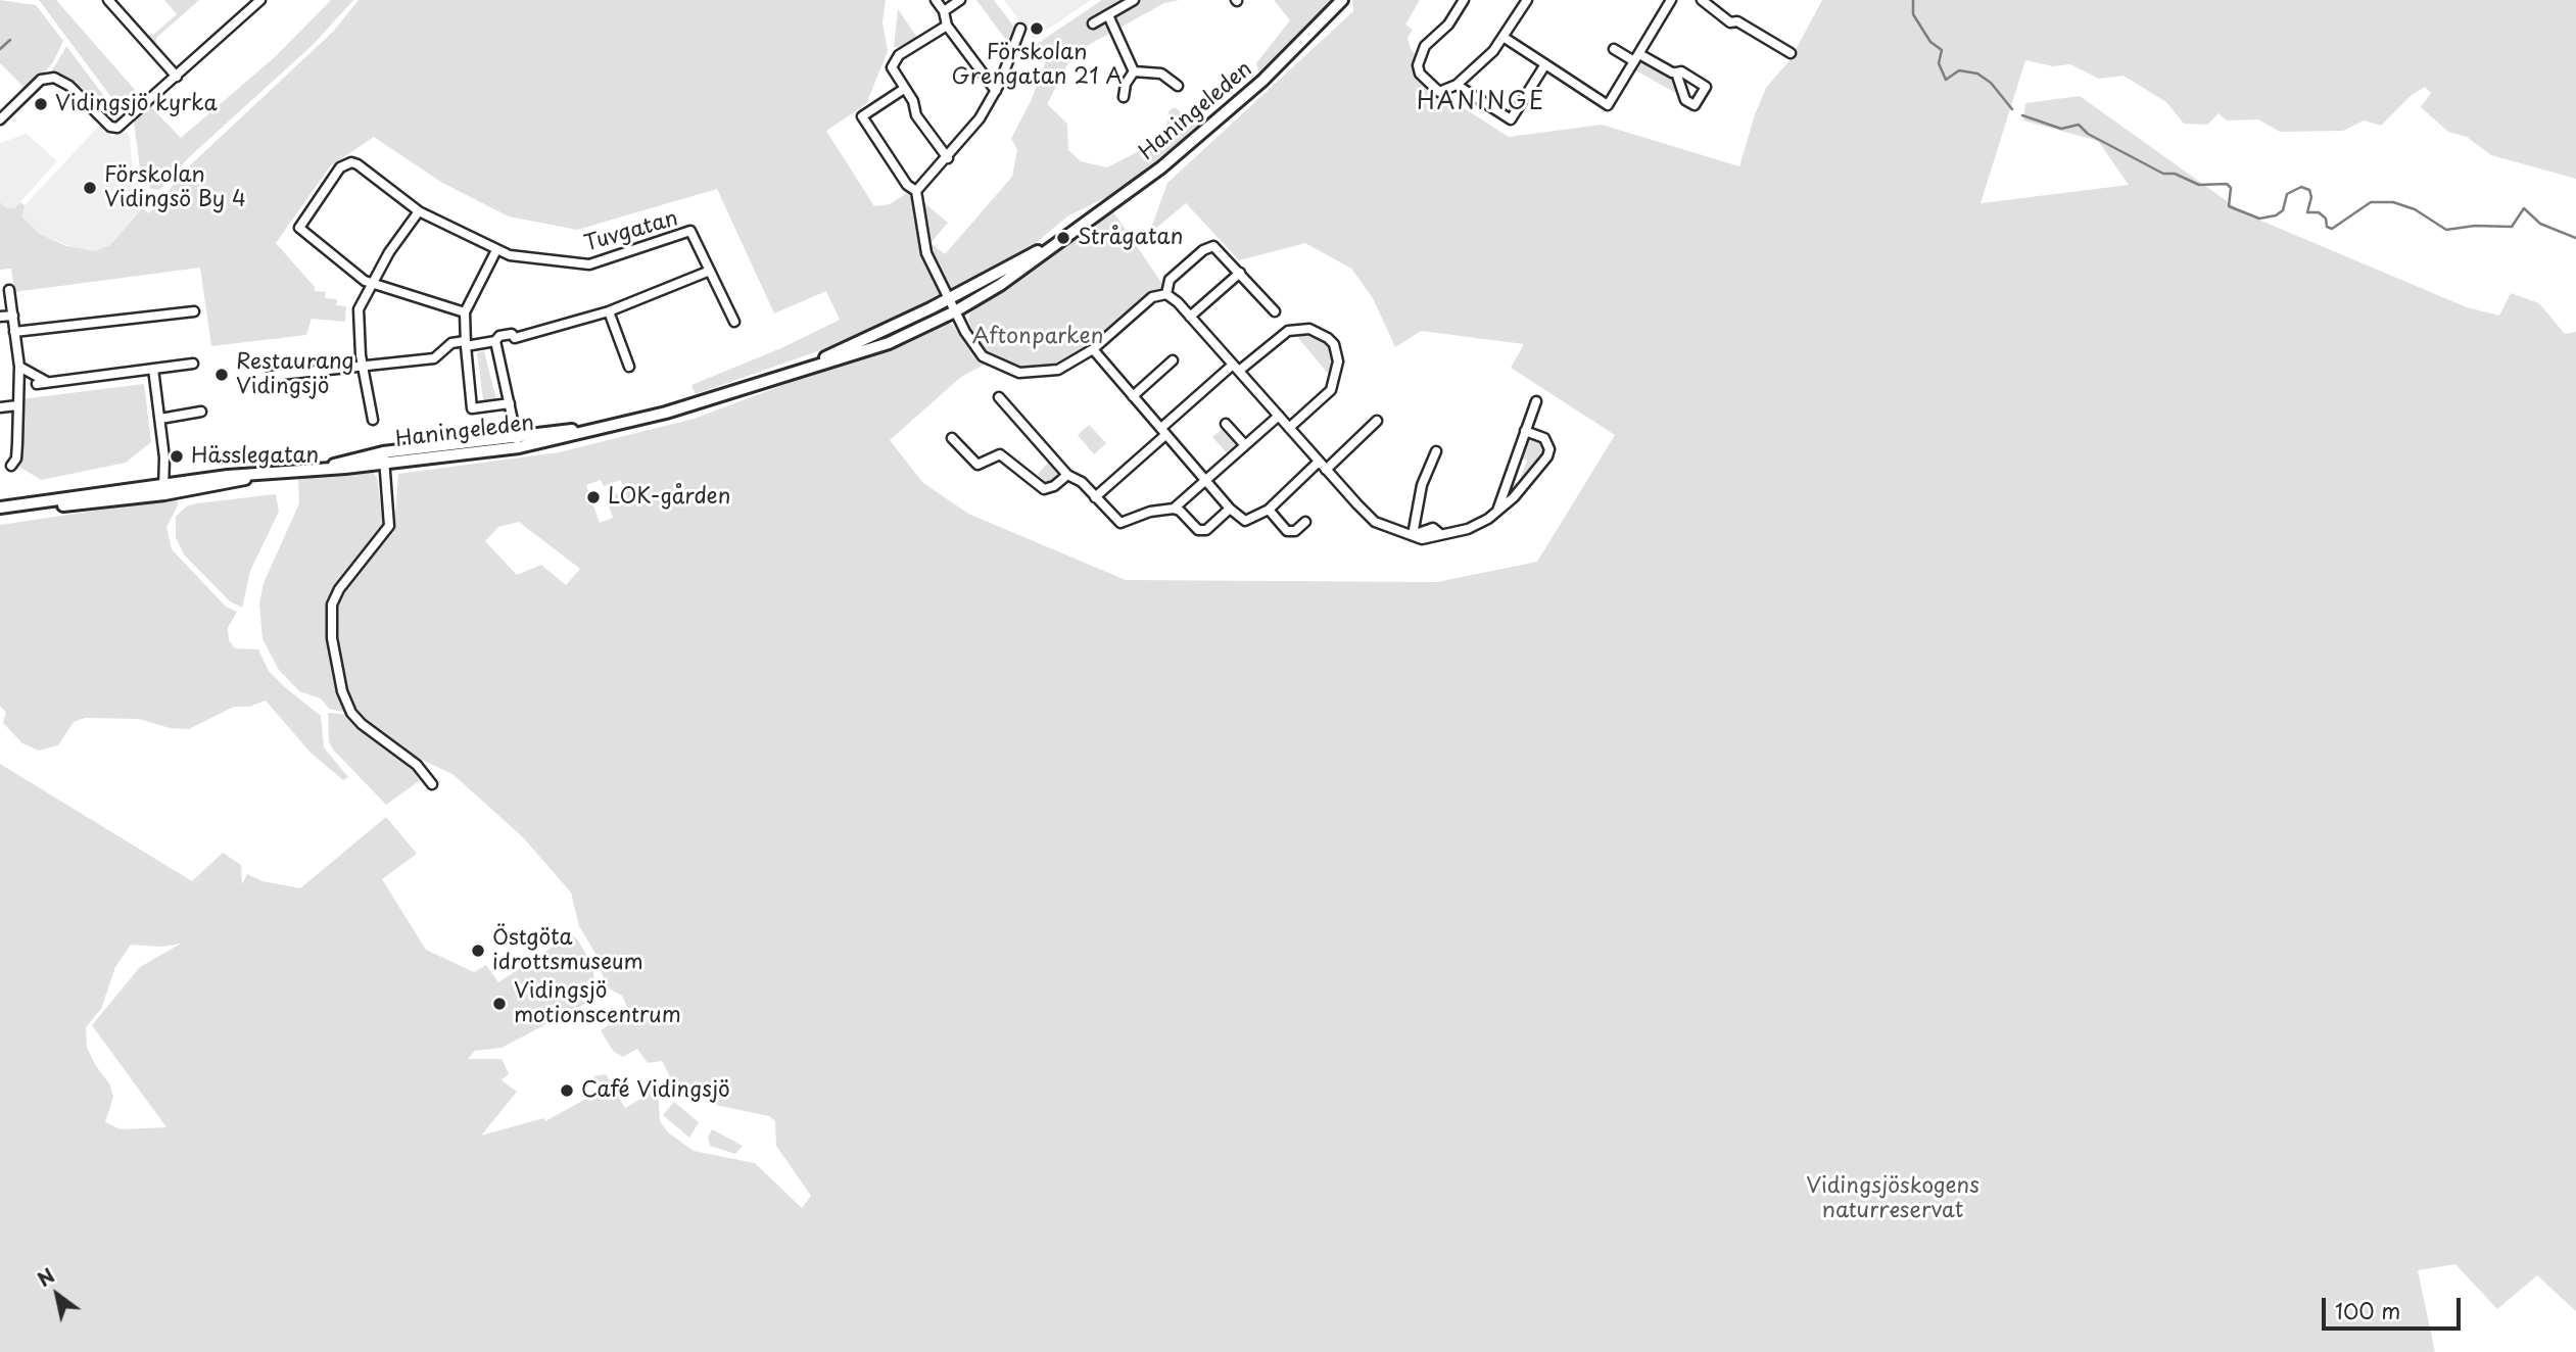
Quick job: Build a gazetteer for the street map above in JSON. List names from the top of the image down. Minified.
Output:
{"streets":{"main road":["Haningeleden"],"street":["Tuvgatan"]},"districts":["HANINGE"],"parks":["Aftonparken","Vidingsjöskogens naturreservat"],"places":["Förskolan Grengatan 21 A","Vidingsjö kyrka","Förskolan Vidingsö By 4","Strågatan","Restaurang Vidingsjö","Hässlegatan","LOK-gården","Östgöta idrottsmuseum","Vidingsjö motionscentrum","Café Vidingsjö"],"scale_bar":"100 m","north":"top left"}
